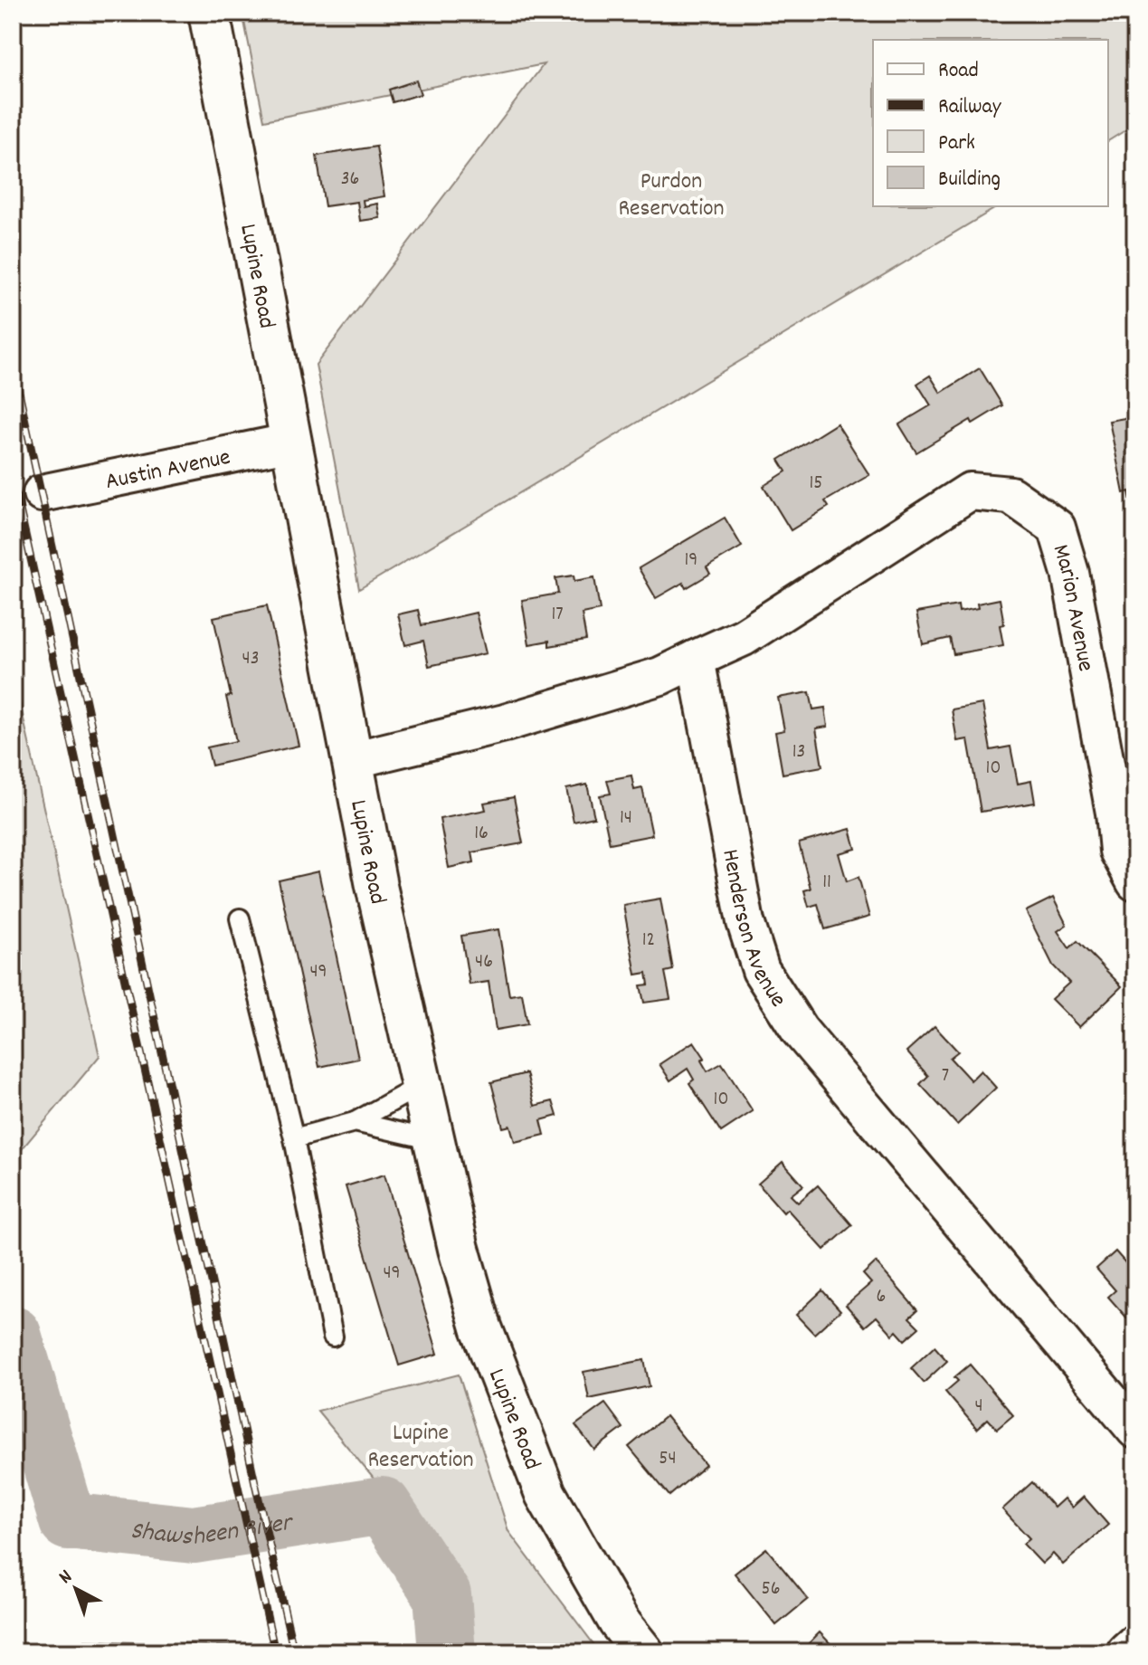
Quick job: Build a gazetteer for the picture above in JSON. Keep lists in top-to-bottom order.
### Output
{
  "streets": {
    "street": [
      "Lupine Road",
      "Austin Avenue",
      "Marion Avenue",
      "Henderson Avenue"
    ]
  },
  "crossings": [
    ["Lupine Road", "Austin Avenue"],
    ["Marion Avenue", "Henderson Avenue"]
  ],
  "water": ["Shawsheen River"],
  "parks": ["Purdon Reservation", "Lupine Reservation"],
  "house_numbers": [
    "36",
    "15",
    "19",
    "17",
    "43",
    "13",
    "10",
    "14",
    "16",
    "11",
    "12",
    "46",
    "49",
    "7",
    "10",
    "49",
    "6",
    "4",
    "54",
    "56"
  ],
  "legend": [
    "Road",
    "Railway",
    "Park",
    "Building"
  ],
  "north": "top left"
}
